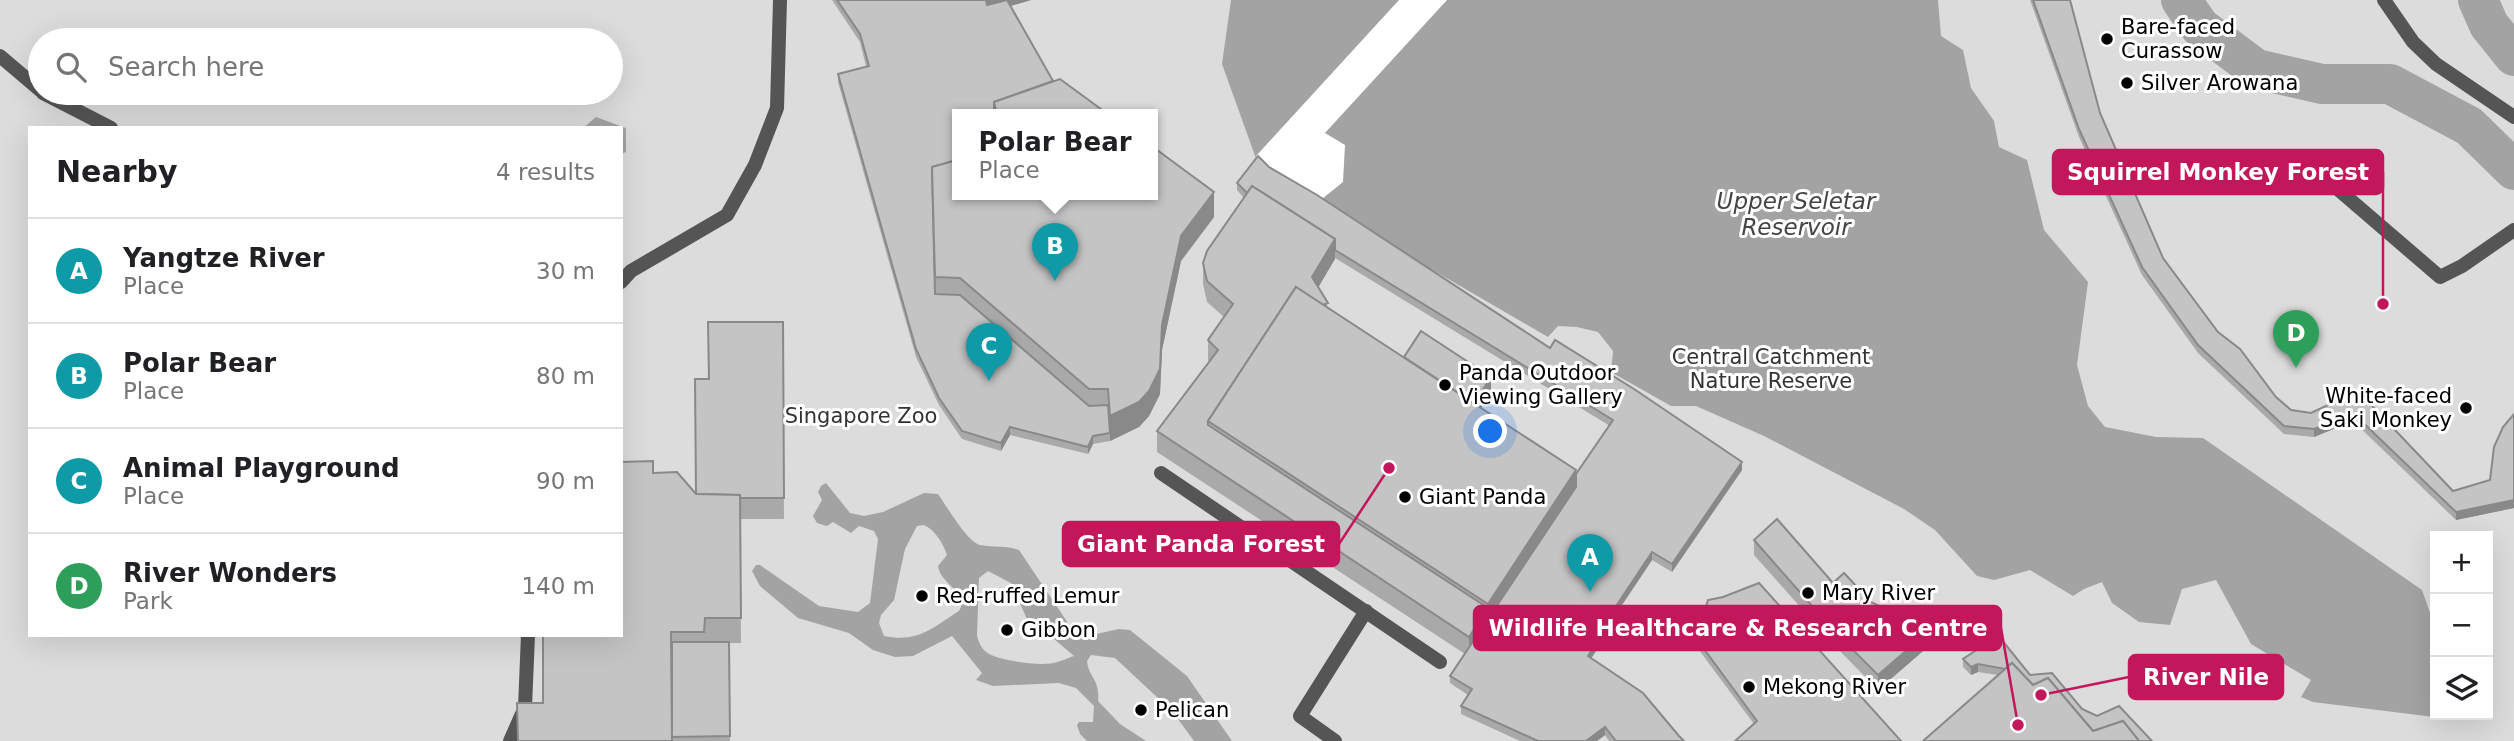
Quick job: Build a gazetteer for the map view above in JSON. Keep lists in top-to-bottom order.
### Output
{
  "water": ["Upper Seletar Reservoir"],
  "parks": ["Central Catchment Nature Reserve", "Singapore Zoo"],
  "places": [
    "Bare-faced Curassow",
    "Silver Arowana",
    "Squirrel Monkey Forest",
    "Panda Outdoor Viewing Gallery",
    "White-faced Saki Monkey",
    "Giant Panda Forest",
    "Giant Panda",
    "Mary River",
    "Red-ruffed Lemur",
    "Gibbon",
    "Mekong River",
    "River Nile",
    "Pelican",
    "Wildlife Healthcare & Research Centre"
  ],
  "page": {
    "search": "Search here",
    "popup": ["Polar Bear", "Place"],
    "heading": ["Nearby", "4 results"],
    "list": [
      {
        "mark": "A",
        "name": "Yangtze River",
        "note": "Place",
        "value": "30 m"
      },
      {
        "mark": "B",
        "name": "Polar Bear",
        "note": "Place",
        "value": "80 m"
      },
      {
        "mark": "C",
        "name": "Animal Playground",
        "note": "Place",
        "value": "90 m"
      },
      {
        "mark": "D",
        "name": "River Wonders",
        "note": "Park",
        "value": "140 m"
      }
    ],
    "pins": [
      "B",
      "D",
      "C",
      "A"
    ],
    "map_buttons": ["+", "−"]
  }
}
